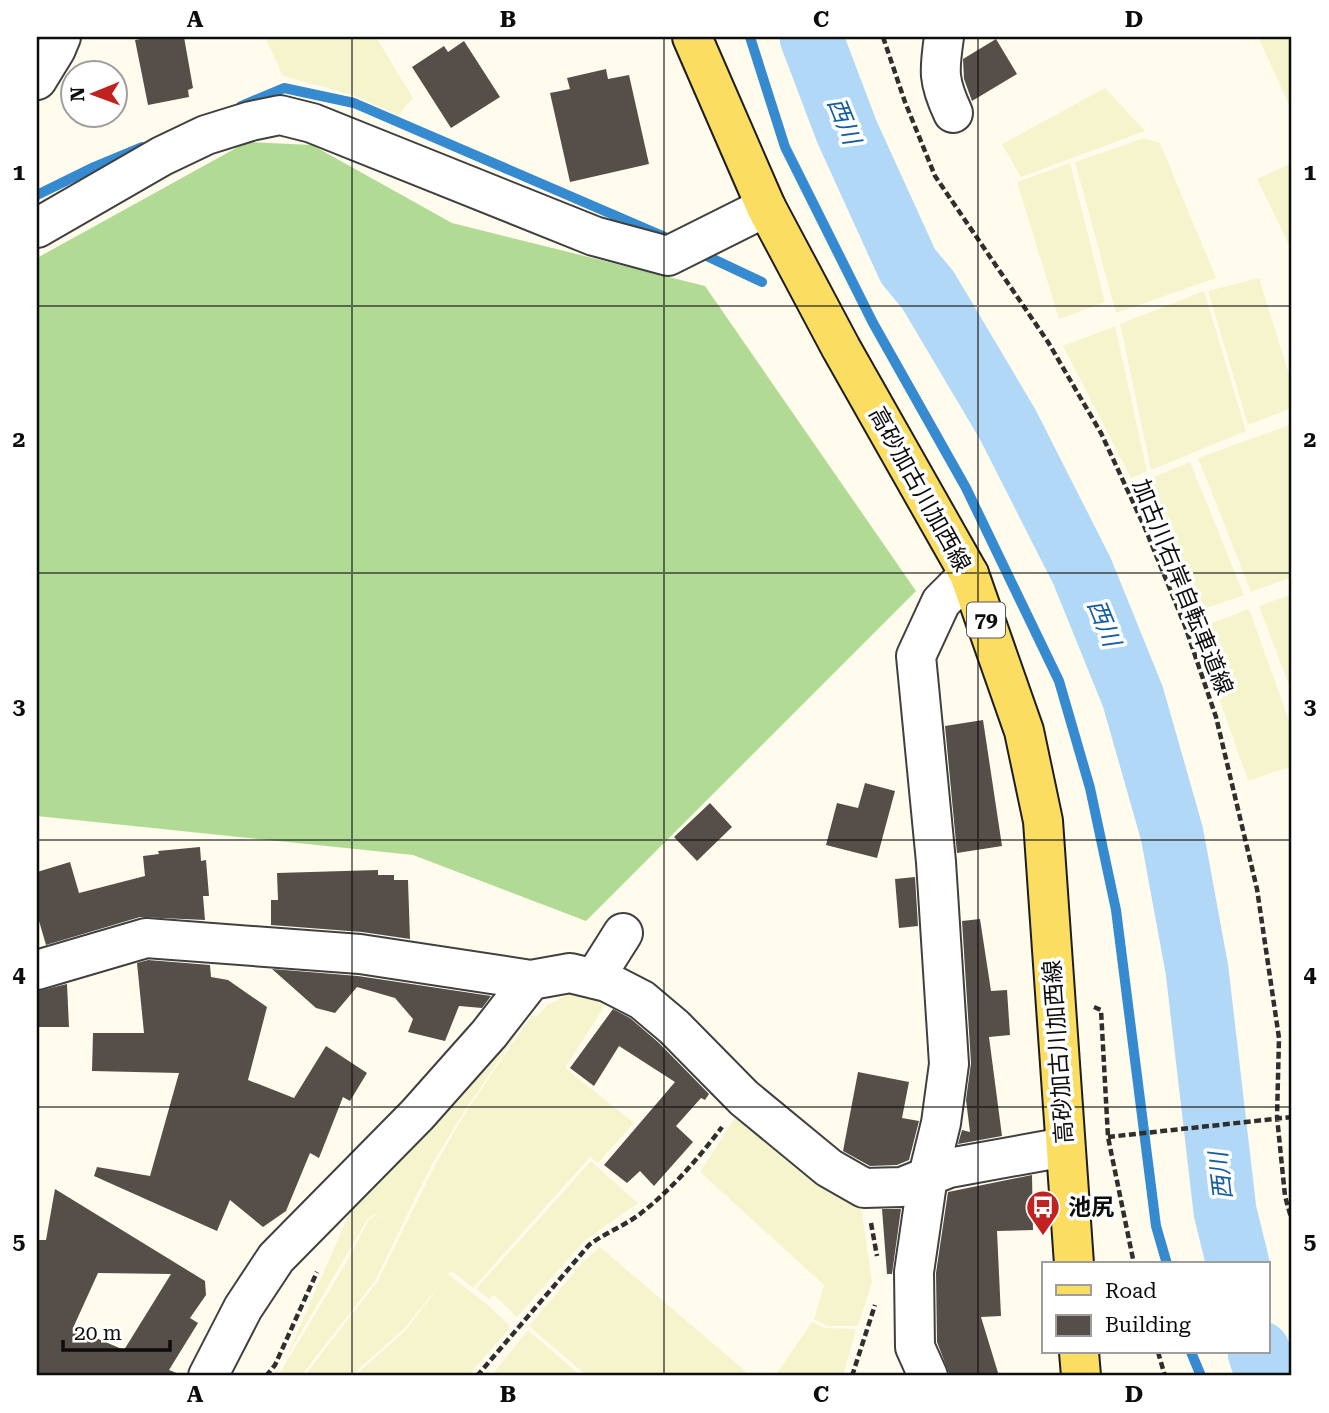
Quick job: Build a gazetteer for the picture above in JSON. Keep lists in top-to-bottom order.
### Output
{
  "streets": {
    "main road": ["高砂加古川加西線", "79"],
    "path": ["加古川右岸自転車道線"]
  },
  "water": ["西川"],
  "places": {
    "bus stop": ["池尻"]
  },
  "legend": ["Road", "Building"],
  "scale_bar": "20 m",
  "north": "left",
  "grid": {
    "columns": [
      "A",
      "B",
      "C",
      "D"
    ],
    "rows": [
      "1",
      "2",
      "3",
      "4",
      "5"
    ]
  }
}
